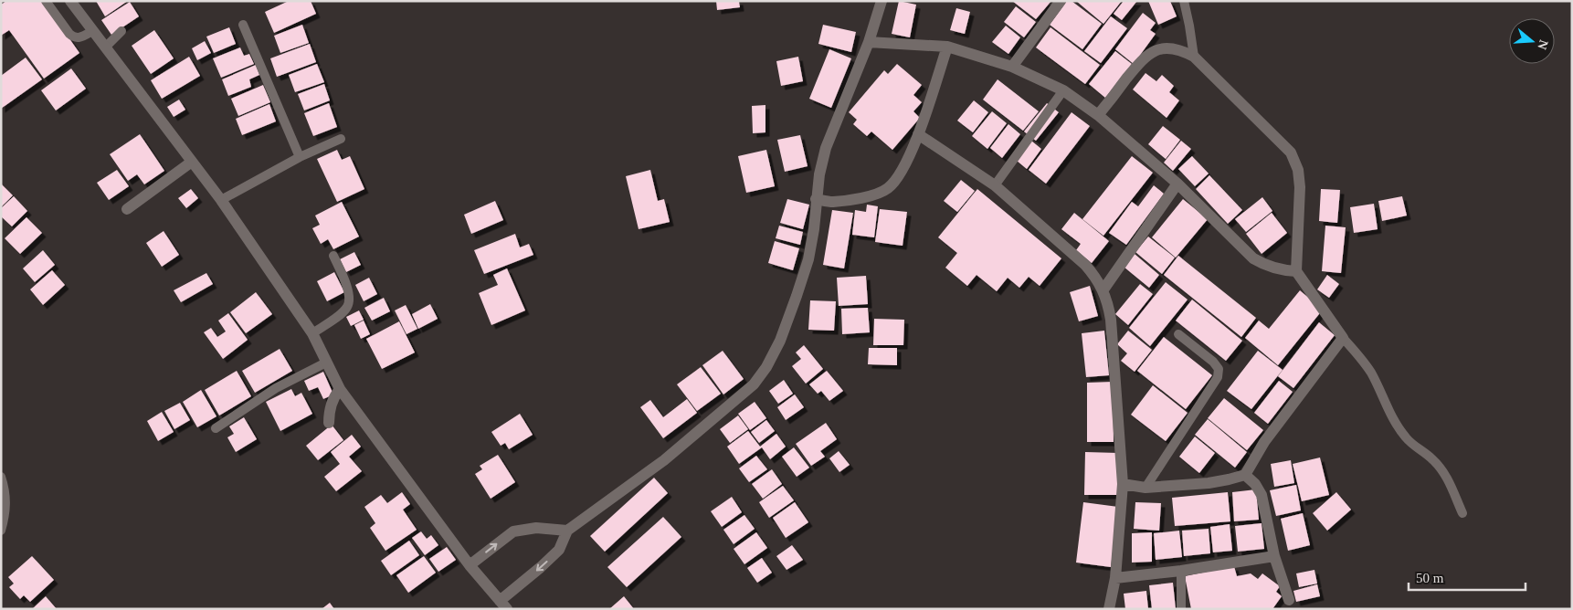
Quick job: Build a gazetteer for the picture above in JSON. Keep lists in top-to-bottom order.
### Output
{
  "scale_bar": "50 m",
  "north": "right"
}
